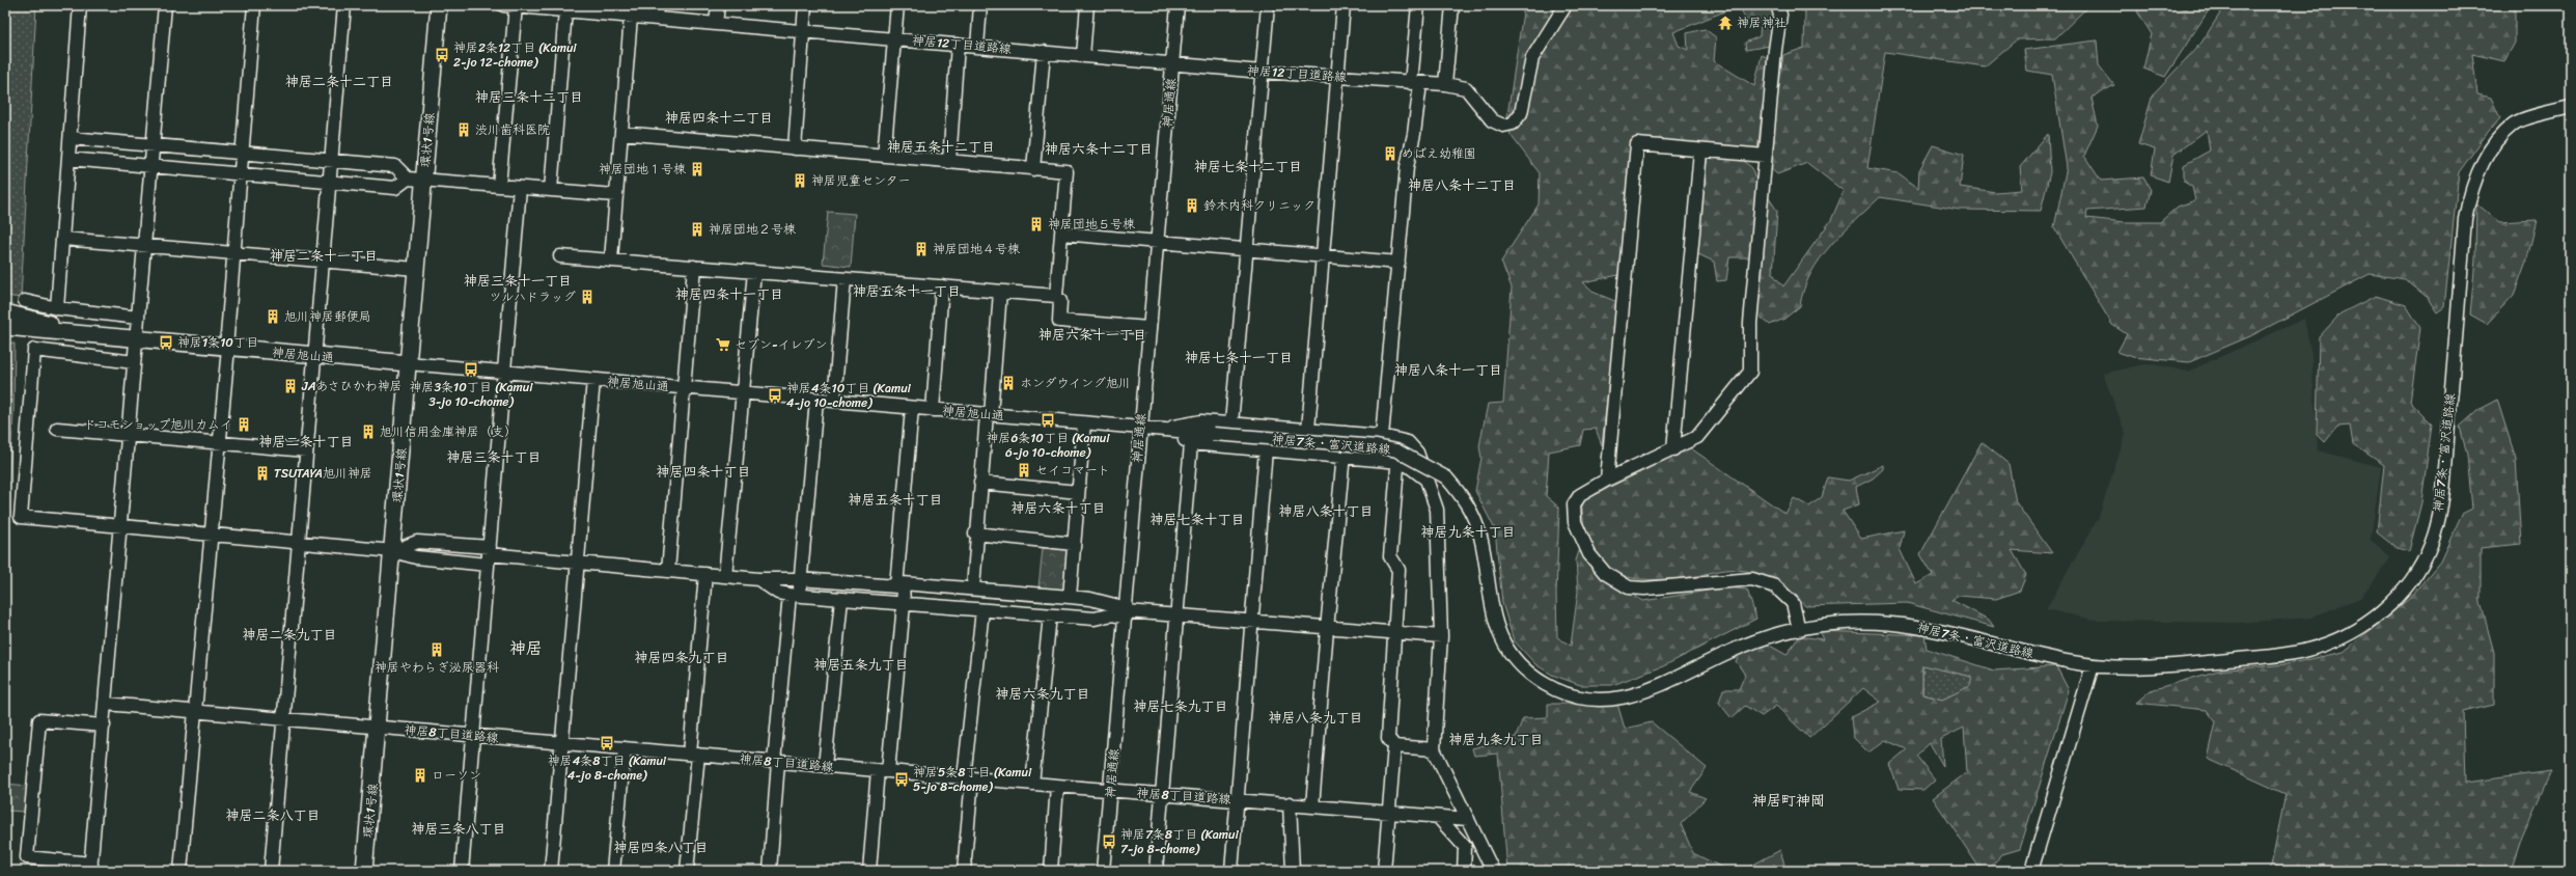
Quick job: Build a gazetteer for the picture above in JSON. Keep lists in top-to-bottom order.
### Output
{
  "streets": {
    "main road": ["環状1号線", "神居旭山通"],
    "street": [
      "神居12丁目道路線",
      "神居通線",
      "神居7条・富沢道路線",
      "神居8丁目道路線"
    ]
  },
  "crossings": [
    ["神居12丁目道路線", "神居通線"],
    ["神居通線", "神居旭山通"],
    ["神居通線", "神居7条・富沢道路線"],
    ["神居通線", "神居8丁目道路線"],
    ["環状1号線", "神居旭山通"],
    ["環状1号線", "神居8丁目道路線"],
    ["神居旭山通", "神居7条・富沢道路線"]
  ],
  "districts": [
    "神居二条十二丁目",
    "神居三条十二丁目",
    "神居四条十二丁目",
    "神居五条十二丁目",
    "神居六条十二丁目",
    "神居七条十二丁目",
    "神居八条十二丁目",
    "神居二条十一丁目",
    "神居三条十一丁目",
    "神居五条十一丁目",
    "神居四条十一丁目",
    "神居六条十一丁目",
    "神居七条十一丁目",
    "神居八条十一丁目",
    "神居二条十丁目",
    "神居三条十丁目",
    "神居四条十丁目",
    "神居五条十丁目",
    "神居六条十丁目",
    "神居八条十丁目",
    "神居七条十丁目",
    "神居九条十丁目",
    "神居二条九丁目",
    "神居",
    "神居四条九丁目",
    "神居五条九丁目",
    "神居六条九丁目",
    "神居七条九丁目",
    "神居八条九丁目",
    "神居九条九丁目",
    "神居町神岡",
    "神居二条八丁目",
    "神居三条八丁目",
    "神居四条八丁目"
  ],
  "places": {
    "temple": ["神居神社"],
    "bus stop": [
      "神居2条12丁目 (Kamui 2-jo 12-chome)",
      "神居1条10丁目",
      "神居3条10丁目 (Kamui 3-jo 10-chome)",
      "神居4条10丁目 (Kamui 4-jo 10-chome)",
      "神居6条10丁目 (Kamui 6-jo 10-chome)",
      "神居4条8丁目 (Kamui 4-jo 8-chome)",
      "神居5条8丁目 (Kamui 5-jo 8-chome)",
      "神居7条8丁目 (Kamui 7-jo 8-chome)"
    ],
    "building": [
      "渋川歯科医院",
      "めばえ幼稚園",
      "神居団地１号棟",
      "神居児童センター",
      "鈴木内科クリニック",
      "神居団地５号棟",
      "神居団地２号棟",
      "神居団地４号棟",
      "ツルハドラッグ",
      "旭川神居郵便局",
      "ホンダウイング旭川",
      "JAあさひかわ神居",
      "ドコモショップ旭川カムイ",
      "旭川信用金庫神居（支）",
      "セイコマート",
      "TSUTAYA旭川神居",
      "神居やわらぎ泌尿器科",
      "ローソン"
    ],
    "supermarket": ["セブン-イレブン"]
  }
}
